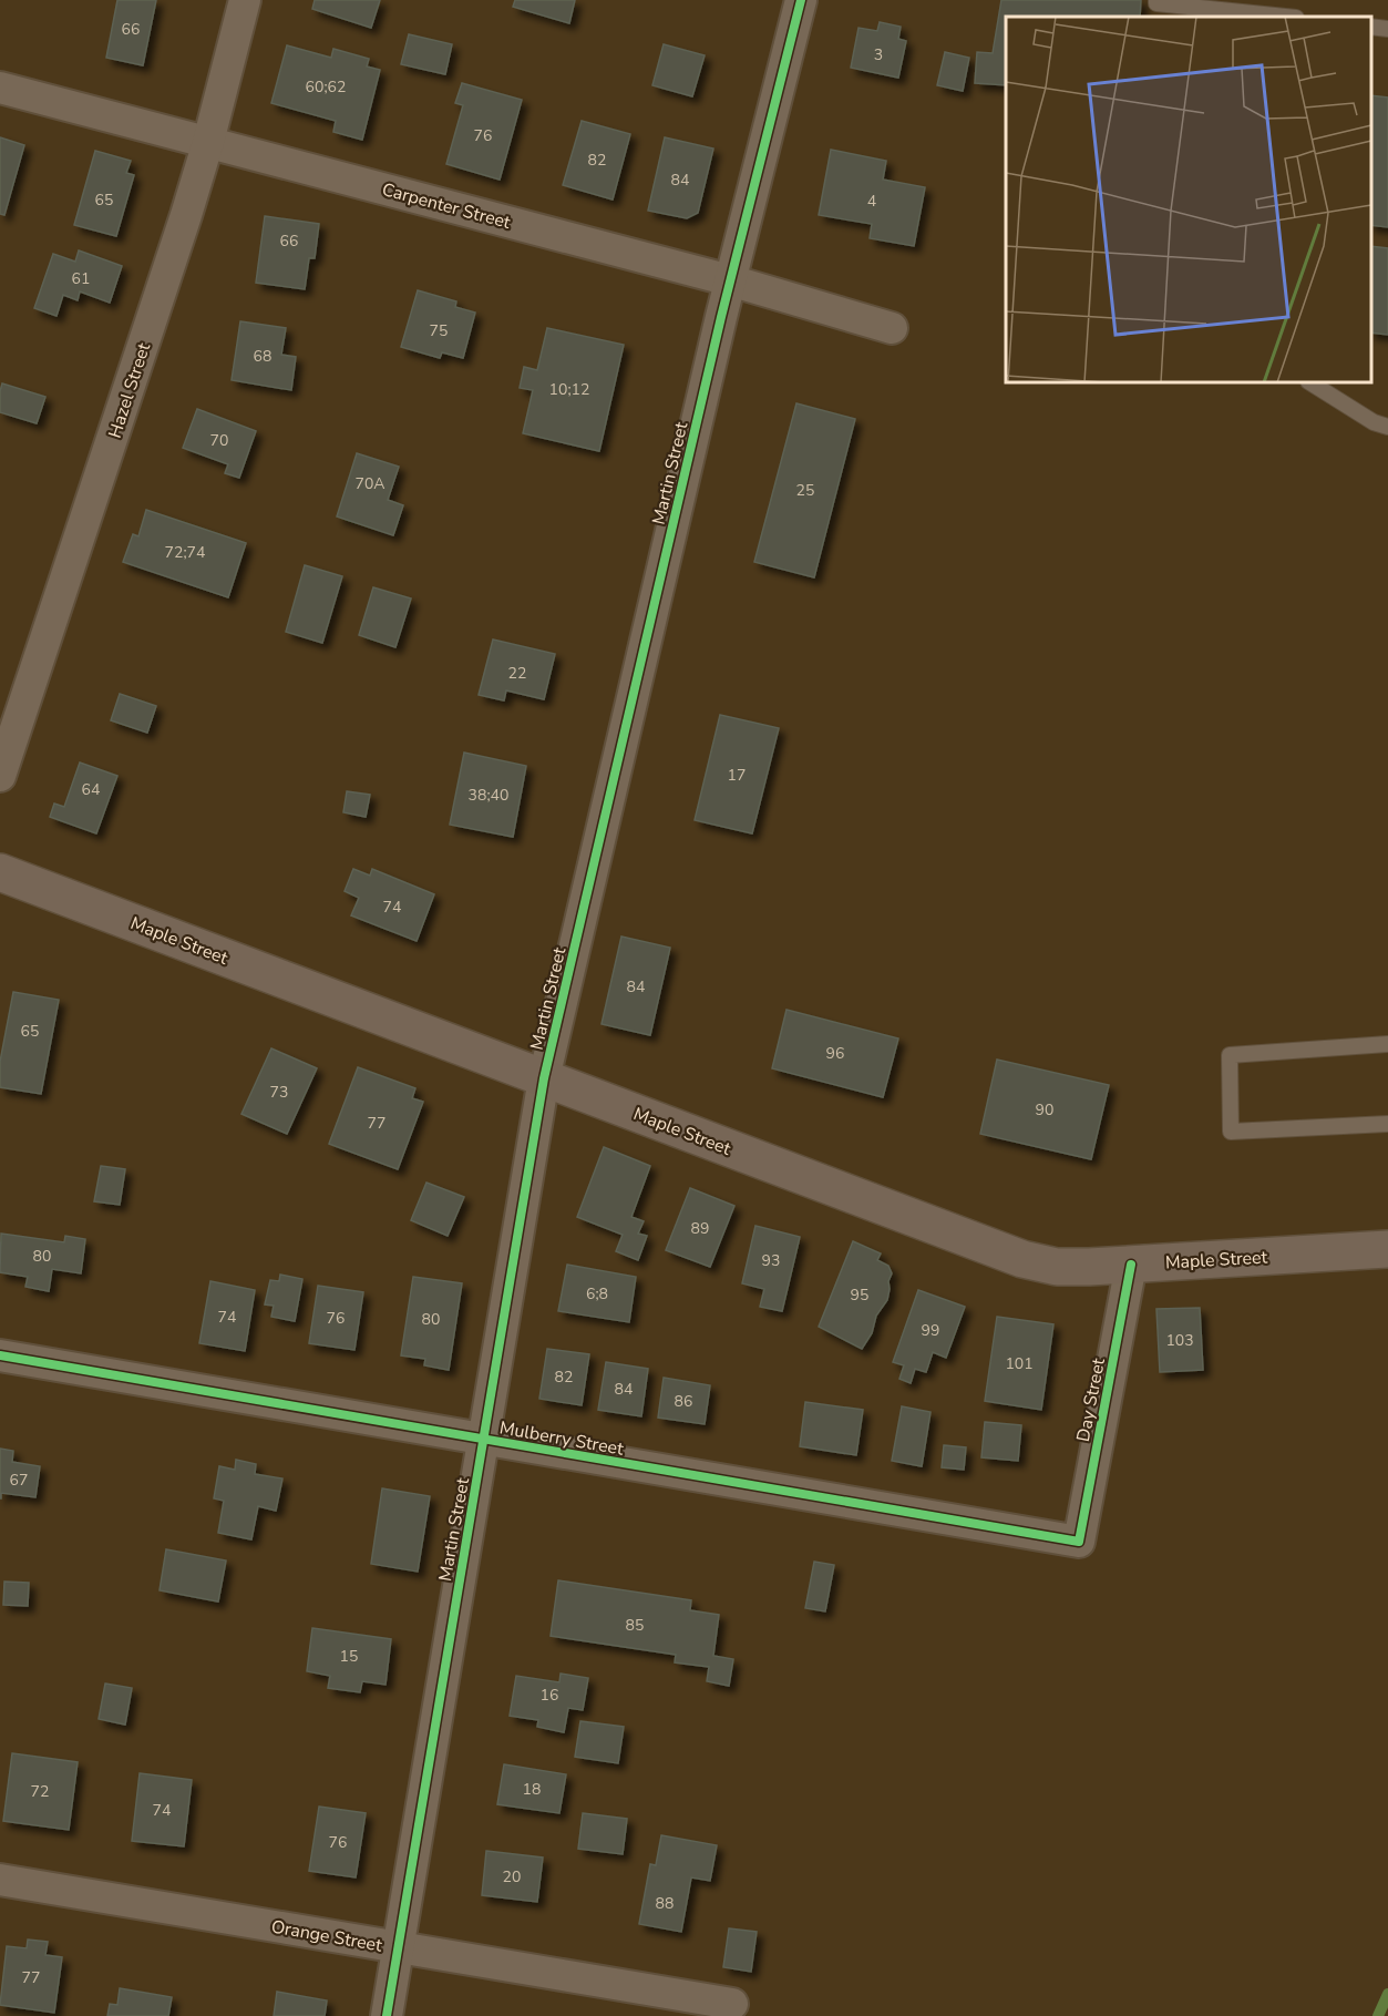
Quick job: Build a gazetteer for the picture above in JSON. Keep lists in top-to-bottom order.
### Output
{
  "streets": {
    "main road": ["Maple Street"],
    "street": [
      "Carpenter Street",
      "Hazel Street",
      "Martin Street",
      "Day Street",
      "Mulberry Street",
      "Orange Street"
    ]
  },
  "crossings": [
    ["Carpenter Street", "Hazel Street"],
    ["Carpenter Street", "Martin Street"],
    ["Martin Street", "Maple Street"],
    ["Martin Street", "Mulberry Street"],
    ["Martin Street", "Orange Street"],
    ["Maple Street", "Day Street"],
    ["Day Street", "Mulberry Street"]
  ],
  "house_numbers": [
    "66",
    "3",
    "60;62",
    "76",
    "82",
    "84",
    "65",
    "4",
    "66",
    "61",
    "75",
    "68",
    "10;12",
    "70",
    "70A",
    "25",
    "72;74",
    "22",
    "17",
    "64",
    "38;40",
    "74",
    "84",
    "65",
    "96",
    "73",
    "90",
    "77",
    "89",
    "80",
    "93",
    "6;8",
    "95",
    "74",
    "76",
    "80",
    "99",
    "103",
    "101",
    "82",
    "84",
    "86",
    "67",
    "85",
    "15",
    "16",
    "18",
    "72",
    "74",
    "76",
    "20",
    "88",
    "77"
  ]
}
